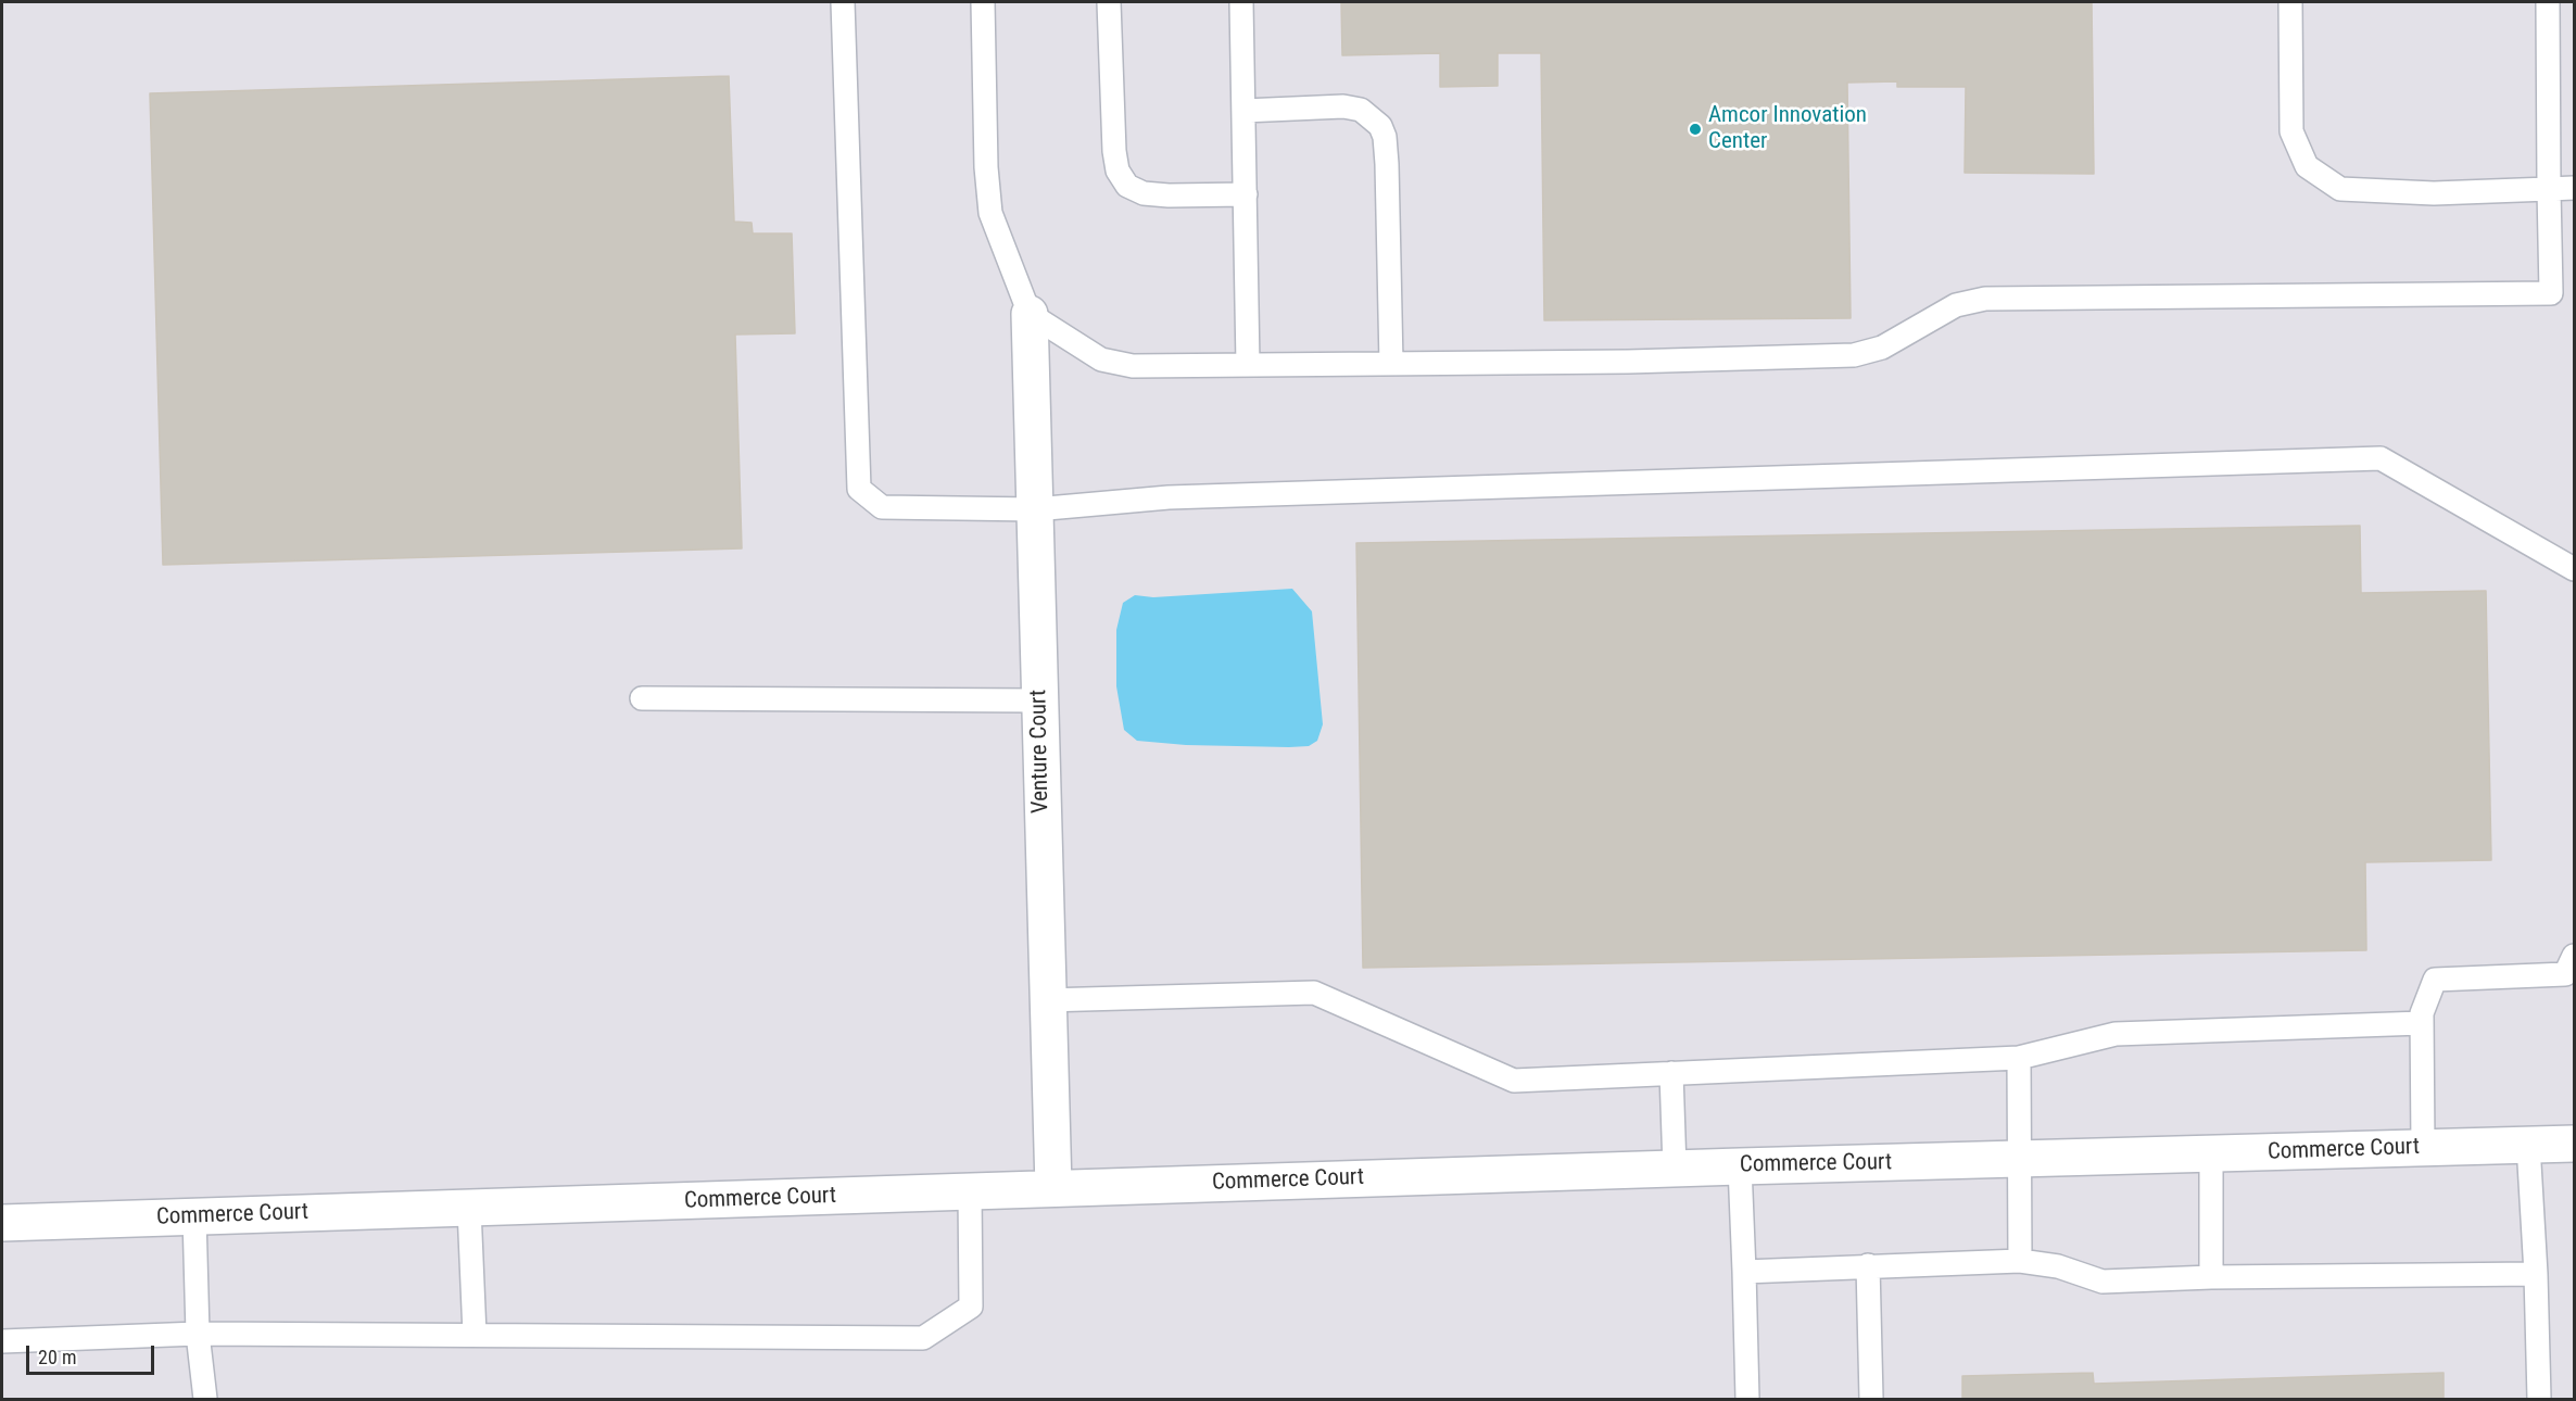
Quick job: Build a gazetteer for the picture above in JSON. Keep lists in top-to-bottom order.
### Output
{
  "streets": {
    "street": ["Venture Court", "Commerce Court"]
  },
  "crossings": [
    ["Venture Court", "Commerce Court"]
  ],
  "places": ["Amcor Innovation Center"],
  "scale_bar": "20 m"
}
